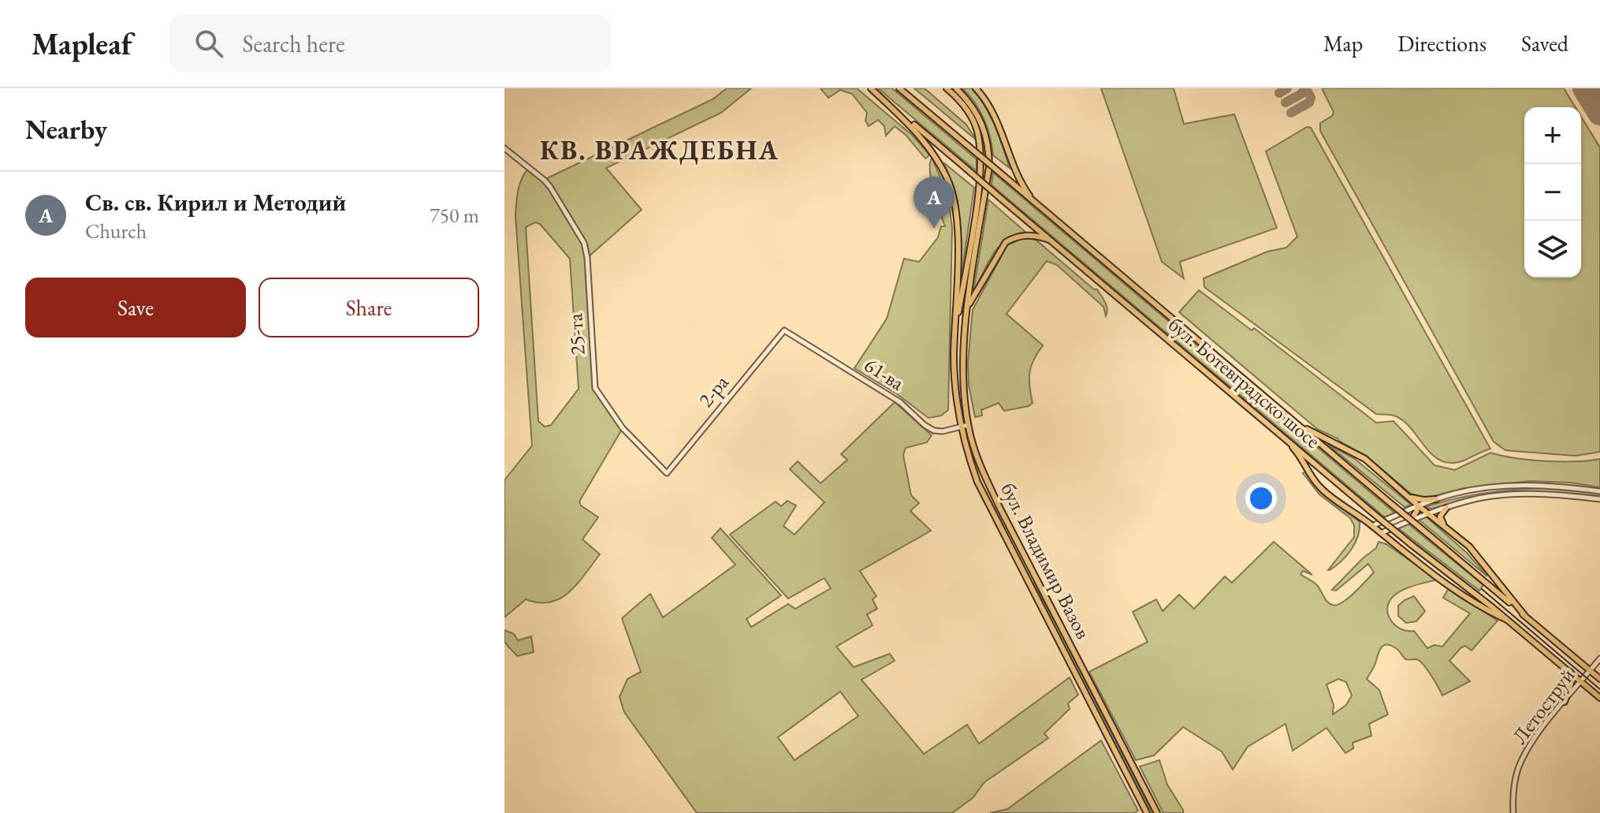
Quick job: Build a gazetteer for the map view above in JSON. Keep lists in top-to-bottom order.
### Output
{
  "streets": {
    "main road": ["бул. Ботевградско шосе", "бул. Владимир Вазов"],
    "street": [
      "25-та",
      "61-ва",
      "2-ра",
      "Летоструй"
    ]
  },
  "crossings": [
    ["25-та", "2-ра"],
    ["61-ва", "2-ра"],
    ["61-ва", "бул. Владимир Вазов"],
    ["бул. Ботевградско шосе", "Летоструй"]
  ],
  "districts": ["КВ. ВРАЖДЕБНА"],
  "page": {
    "header": "Mapleaf",
    "search": "Search here",
    "nav": ["Map", "Directions", "Saved"],
    "heading": "Nearby",
    "map_buttons": ["+", "−"],
    "list": [
      {
        "mark": "A",
        "name": "Св. св. Кирил и Методий",
        "note": "Church",
        "value": "750 m"
      }
    ],
    "pins": "A",
    "buttons": ["Save", "Share"]
  }
}
